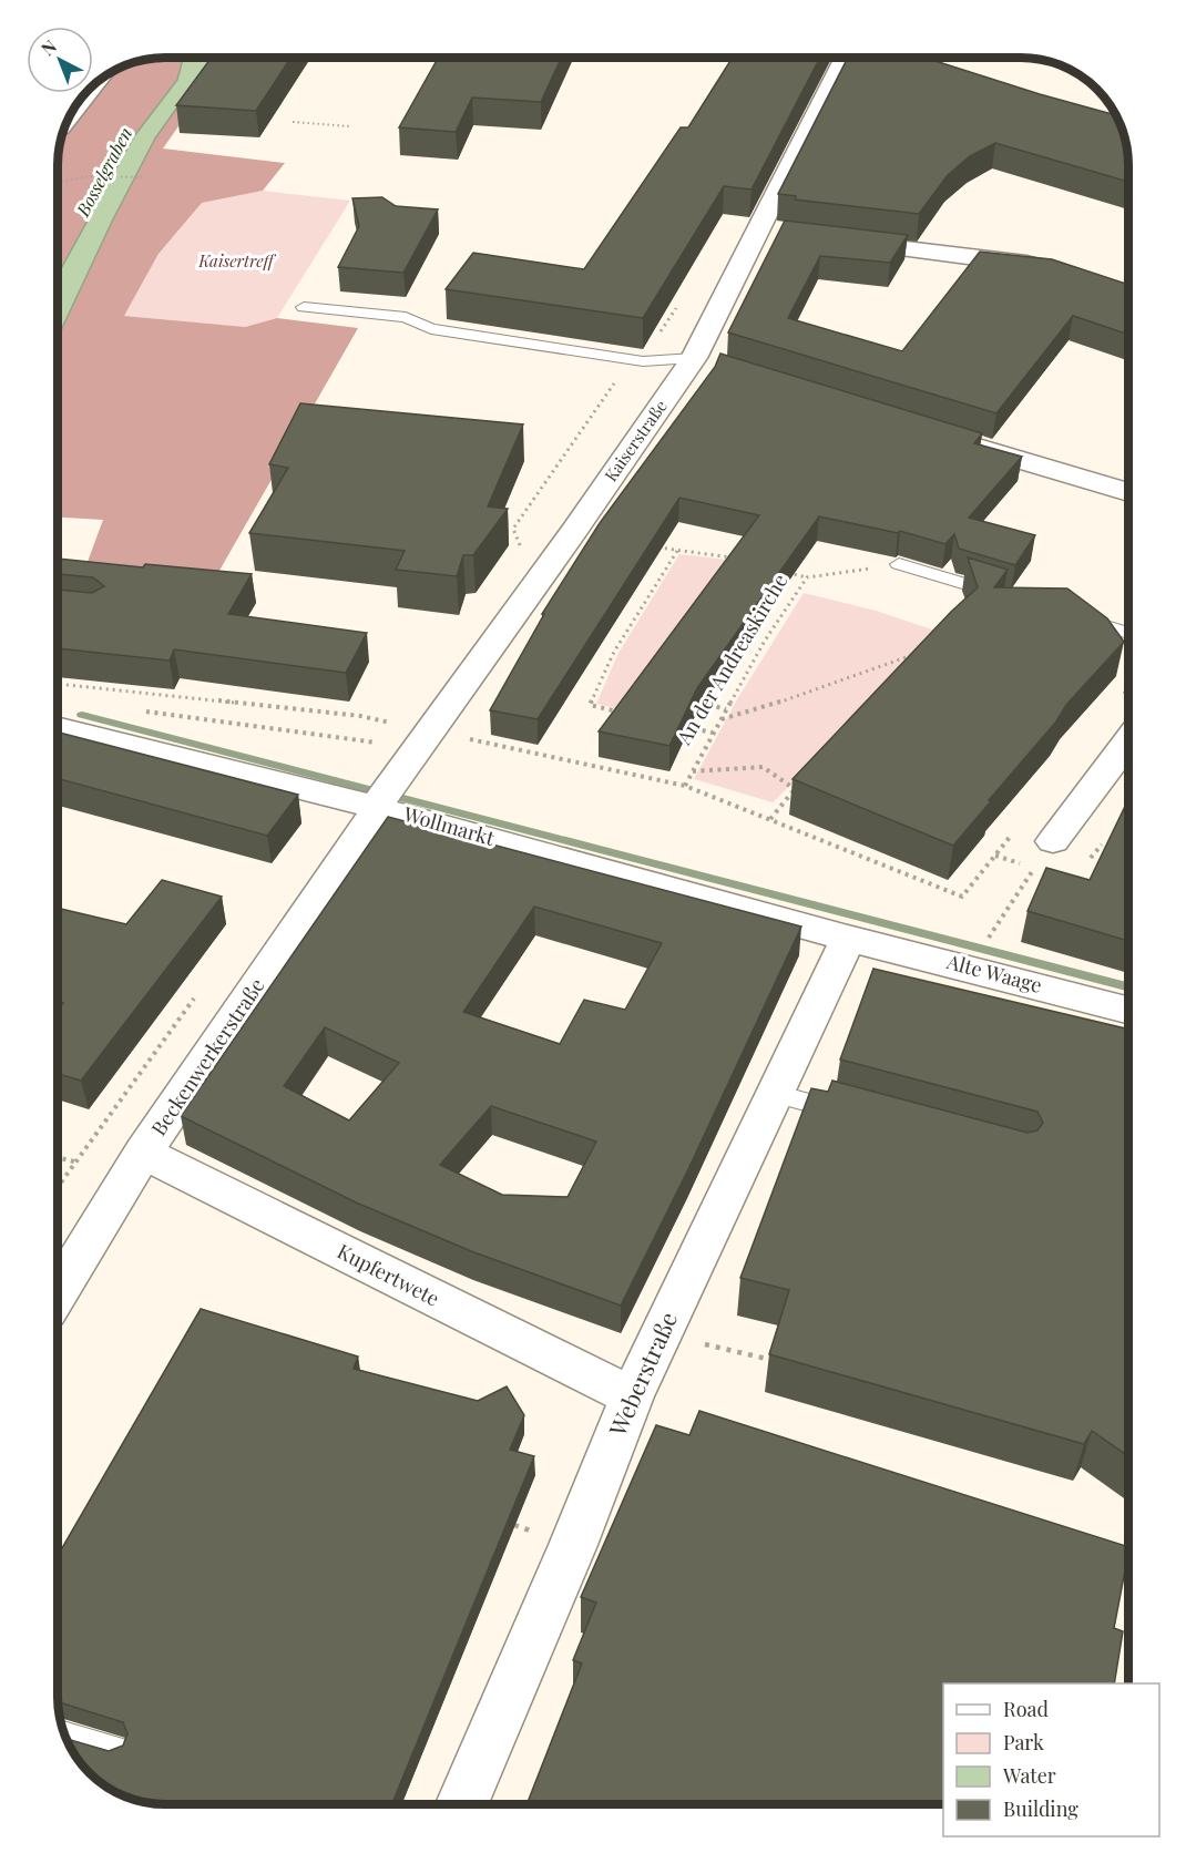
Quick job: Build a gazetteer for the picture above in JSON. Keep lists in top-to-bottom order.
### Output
{
  "streets": {
    "street": [
      "Kaiserstraße",
      "Wollmarkt",
      "Alte Waage",
      "Beckenwerkerstraße",
      "Kupfertwete",
      "Weberstraße"
    ],
    "path": ["An der Andreaskirche"]
  },
  "crossings": [
    ["Kaiserstraße", "Wollmarkt"],
    ["Kaiserstraße", "Beckenwerkerstraße"],
    ["Wollmarkt", "Alte Waage"],
    ["Wollmarkt", "Beckenwerkerstraße"],
    ["Wollmarkt", "Weberstraße"],
    ["Alte Waage", "Weberstraße"],
    ["Beckenwerkerstraße", "Kupfertwete"],
    ["Kupfertwete", "Weberstraße"]
  ],
  "water": ["Bosselgraben"],
  "parks": ["Kaisertreff"],
  "legend": [
    "Road",
    "Park",
    "Water",
    "Building"
  ],
  "north": "top left"
}
